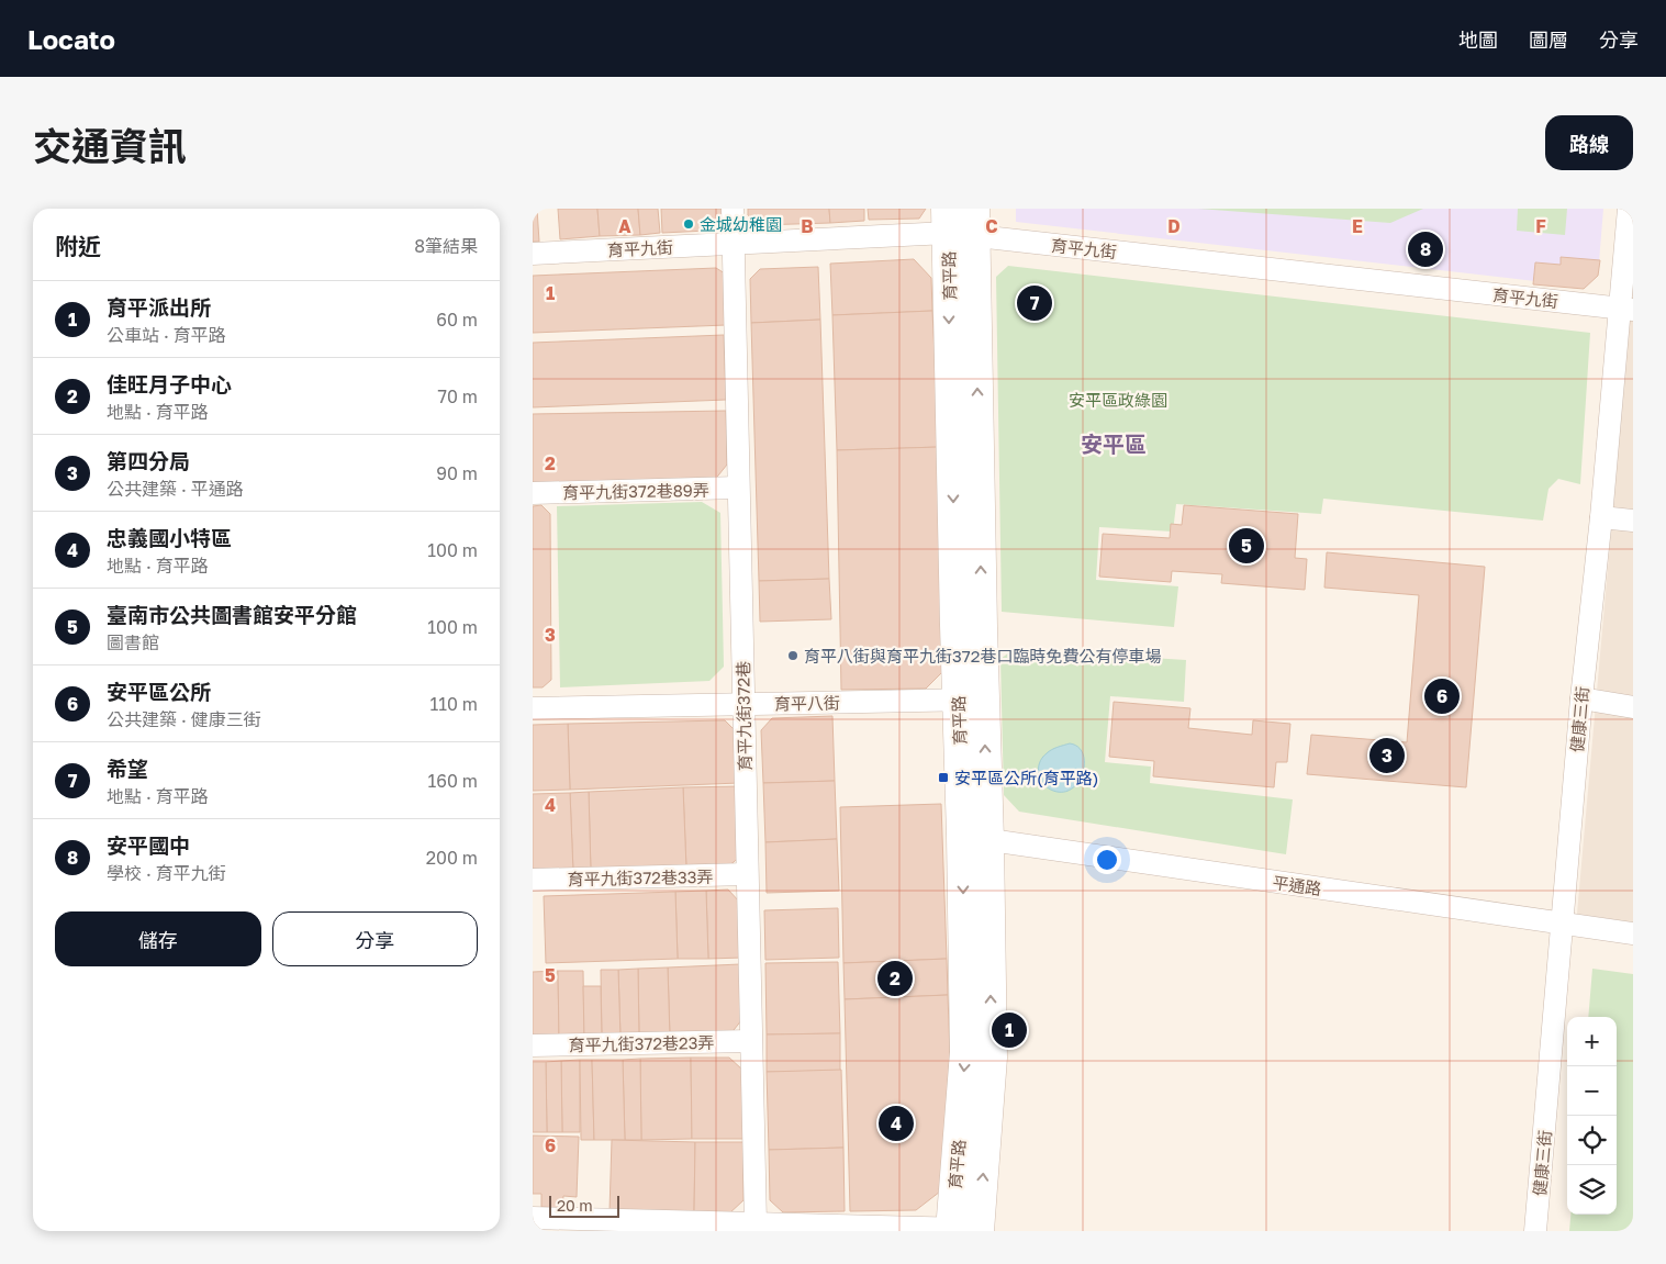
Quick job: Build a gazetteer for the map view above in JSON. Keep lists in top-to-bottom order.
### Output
{
  "streets": {
    "street": [
      "育平九街",
      "育平路",
      "育平九街372巷89弄",
      "育平八街",
      "育平九街372巷",
      "健康三街",
      "育平九街372巷33弄",
      "平通路",
      "育平九街372巷23弄"
    ]
  },
  "crossings": [
    ["育平九街", "育平路"],
    ["育平九街", "育平九街372巷"],
    ["育平九街", "健康三街"],
    ["育平路", "育平八街"],
    ["育平路", "平通路"],
    ["育平九街372巷89弄", "育平九街372巷"],
    ["育平八街", "育平九街372巷"],
    ["育平九街372巷", "育平九街372巷33弄"],
    ["育平九街372巷", "育平九街372巷23弄"],
    ["健康三街", "平通路"]
  ],
  "districts": ["安平區"],
  "parks": ["安平區政綠園"],
  "places": {
    "other": ["金城幼稚園", "育平八街與育平九街372巷口臨時免費公有停車場"],
    "transit": ["安平區公所(育平路)"]
  },
  "scale_bar": "20 m",
  "page": {
    "header": "Locato",
    "nav": ["地圖", "圖層", "分享"],
    "title": "交通資訊",
    "buttons": [
      "路線",
      ["儲存", "分享"]
    ],
    "heading": ["附近", "8筆結果"],
    "pins": [
      "8",
      "7",
      "5",
      "6",
      "3",
      "2",
      "1",
      "4"
    ],
    "list": [
      {
        "mark": "1",
        "name": "育平派出所",
        "note": "公車站 · 育平路",
        "value": "60 m"
      },
      {
        "mark": "2",
        "name": "佳旺月子中心",
        "note": "地點 · 育平路",
        "value": "70 m"
      },
      {
        "mark": "3",
        "name": "第四分局",
        "note": "公共建築 · 平通路",
        "value": "90 m"
      },
      {
        "mark": "4",
        "name": "忠義國小特區",
        "note": "地點 · 育平路",
        "value": "100 m"
      },
      {
        "mark": "5",
        "name": "臺南市公共圖書館安平分館",
        "note": "圖書館",
        "value": "100 m"
      },
      {
        "mark": "6",
        "name": "安平區公所",
        "note": "公共建築 · 健康三街",
        "value": "110 m"
      },
      {
        "mark": "7",
        "name": "希望",
        "note": "地點 · 育平路",
        "value": "160 m"
      },
      {
        "mark": "8",
        "name": "安平國中",
        "note": "學校 · 育平九街",
        "value": "200 m"
      }
    ],
    "map_buttons": ["+", "−"],
    "scale": "20 m"
  },
  "grid": {
    "columns": [
      "A",
      "B",
      "C",
      "D",
      "E",
      "F"
    ],
    "rows": [
      "1",
      "2",
      "3",
      "4",
      "5",
      "6"
    ]
  }
}
